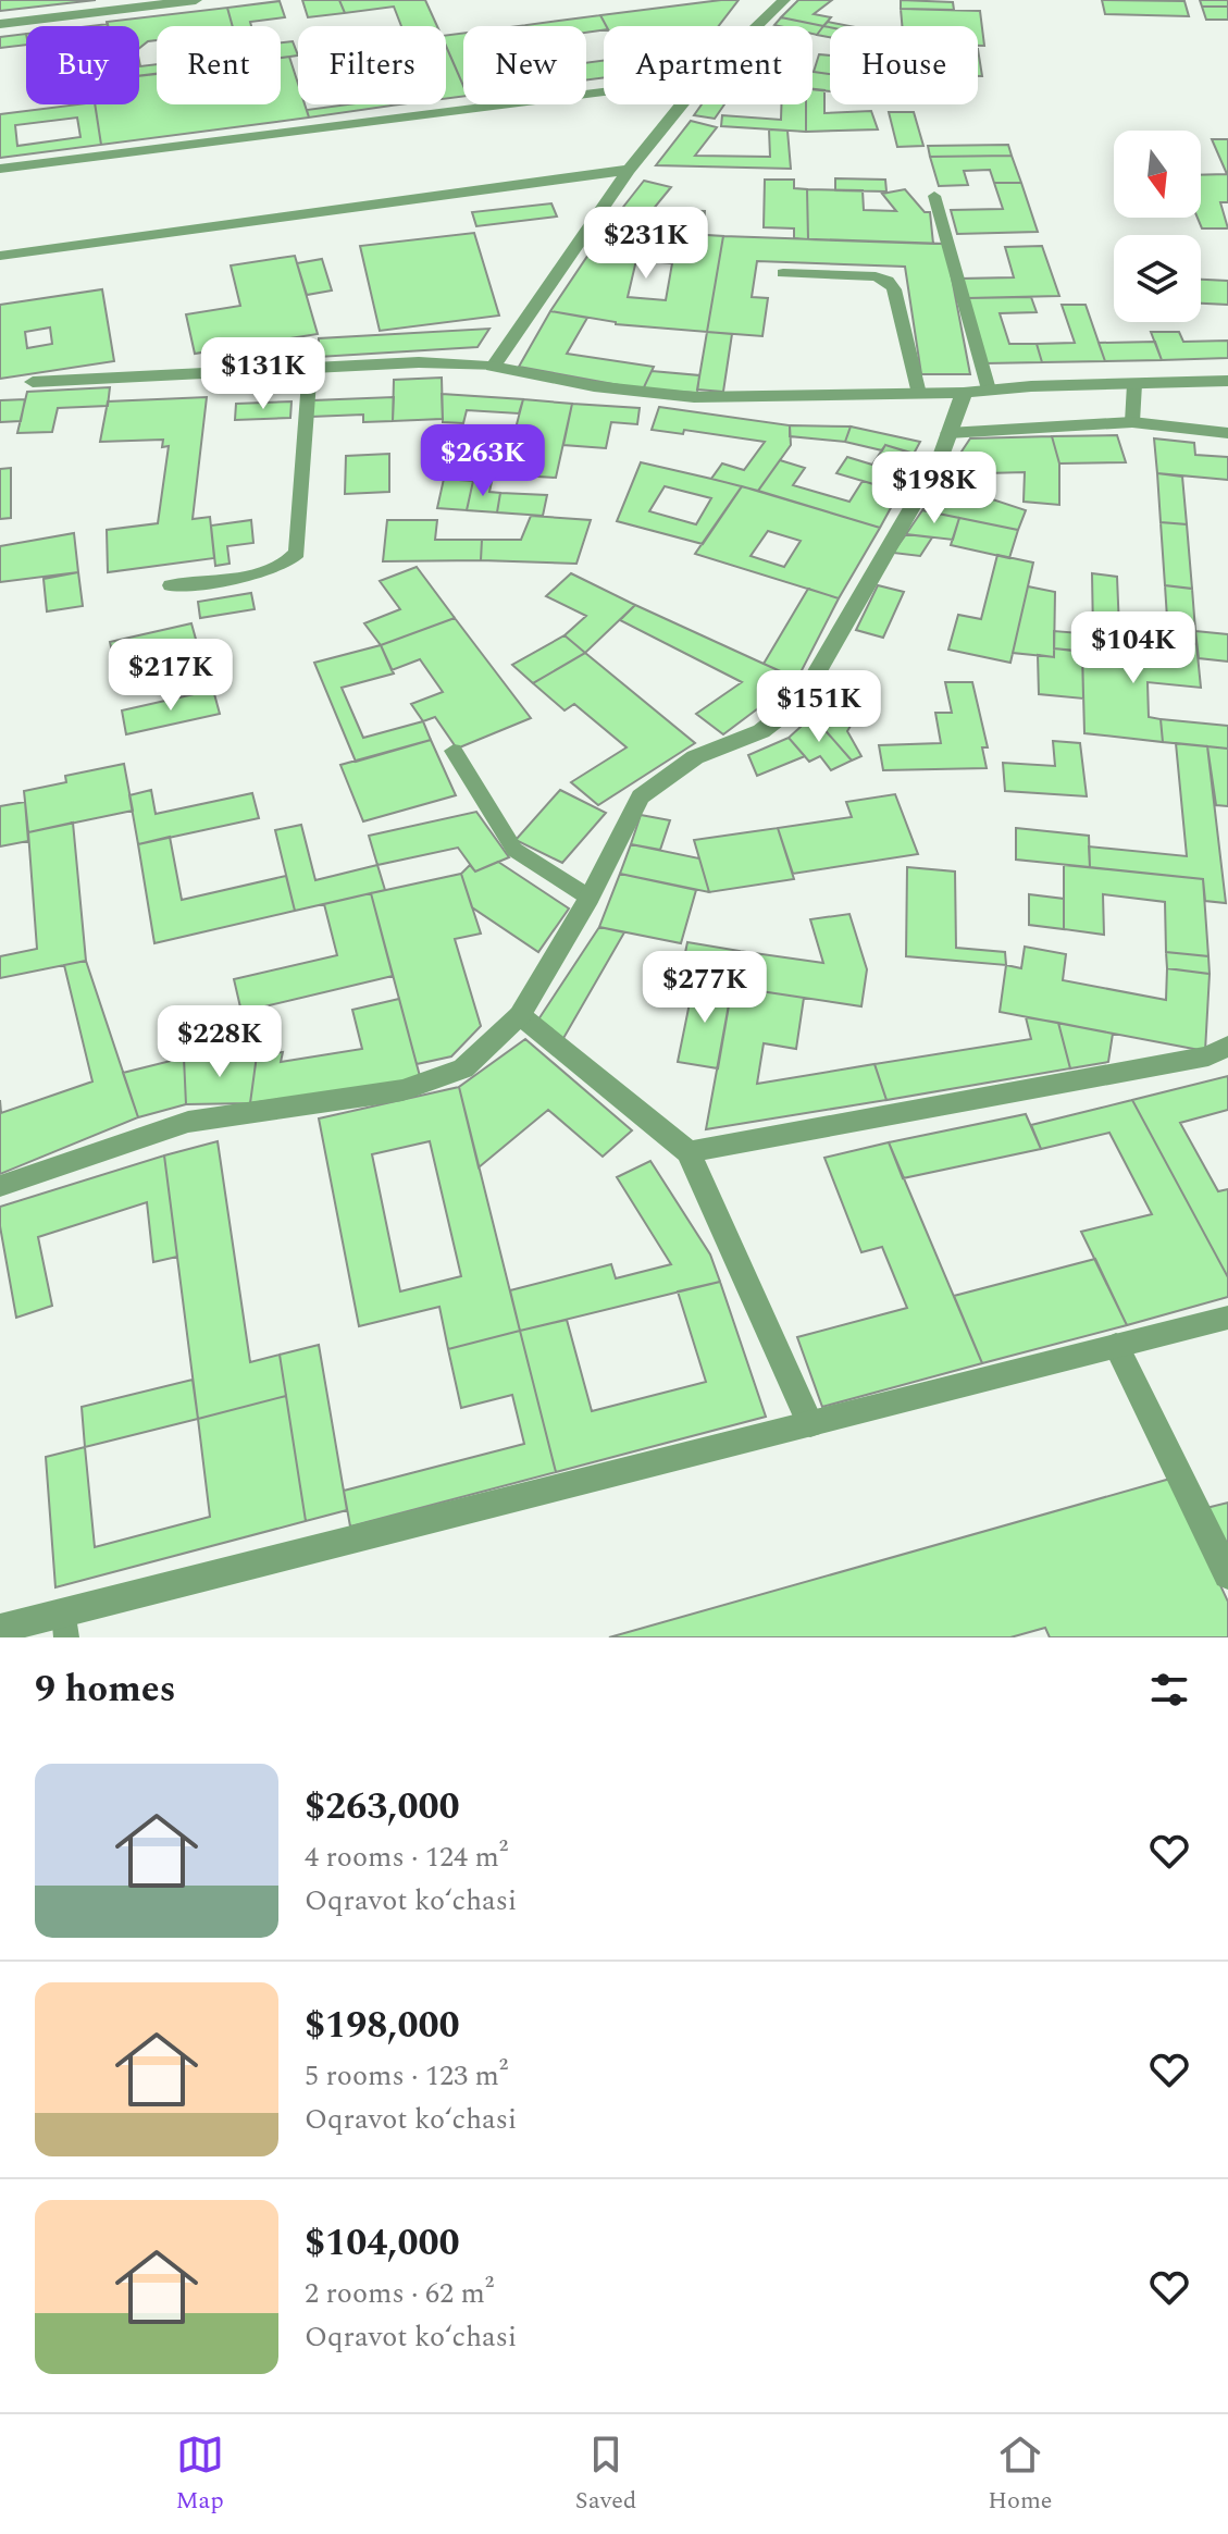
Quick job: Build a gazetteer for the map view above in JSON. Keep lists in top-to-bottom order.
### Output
{
  "north": "bottom",
  "page": {
    "chip": [
      "Buy",
      "Rent",
      "Filters",
      "New",
      "Apartment",
      "House"
    ],
    "price": [
      "$231K",
      "$131K",
      "$263K",
      "$198K",
      "$104K",
      "$217K",
      "$151K",
      "$277K",
      "$228K"
    ],
    "heading": "9 homes",
    "list": [
      {
        "name": "$263,000",
        "note": "4 rooms · 124 m² · Oqravot koʻchasi"
      },
      {
        "name": "$198,000",
        "note": "5 rooms · 123 m² · Oqravot koʻchasi"
      },
      {
        "name": "$104,000",
        "note": "2 rooms · 62 m² · Oqravot koʻchasi"
      }
    ],
    "tabs": ["Map", "Saved", "Home"]
  }
}
